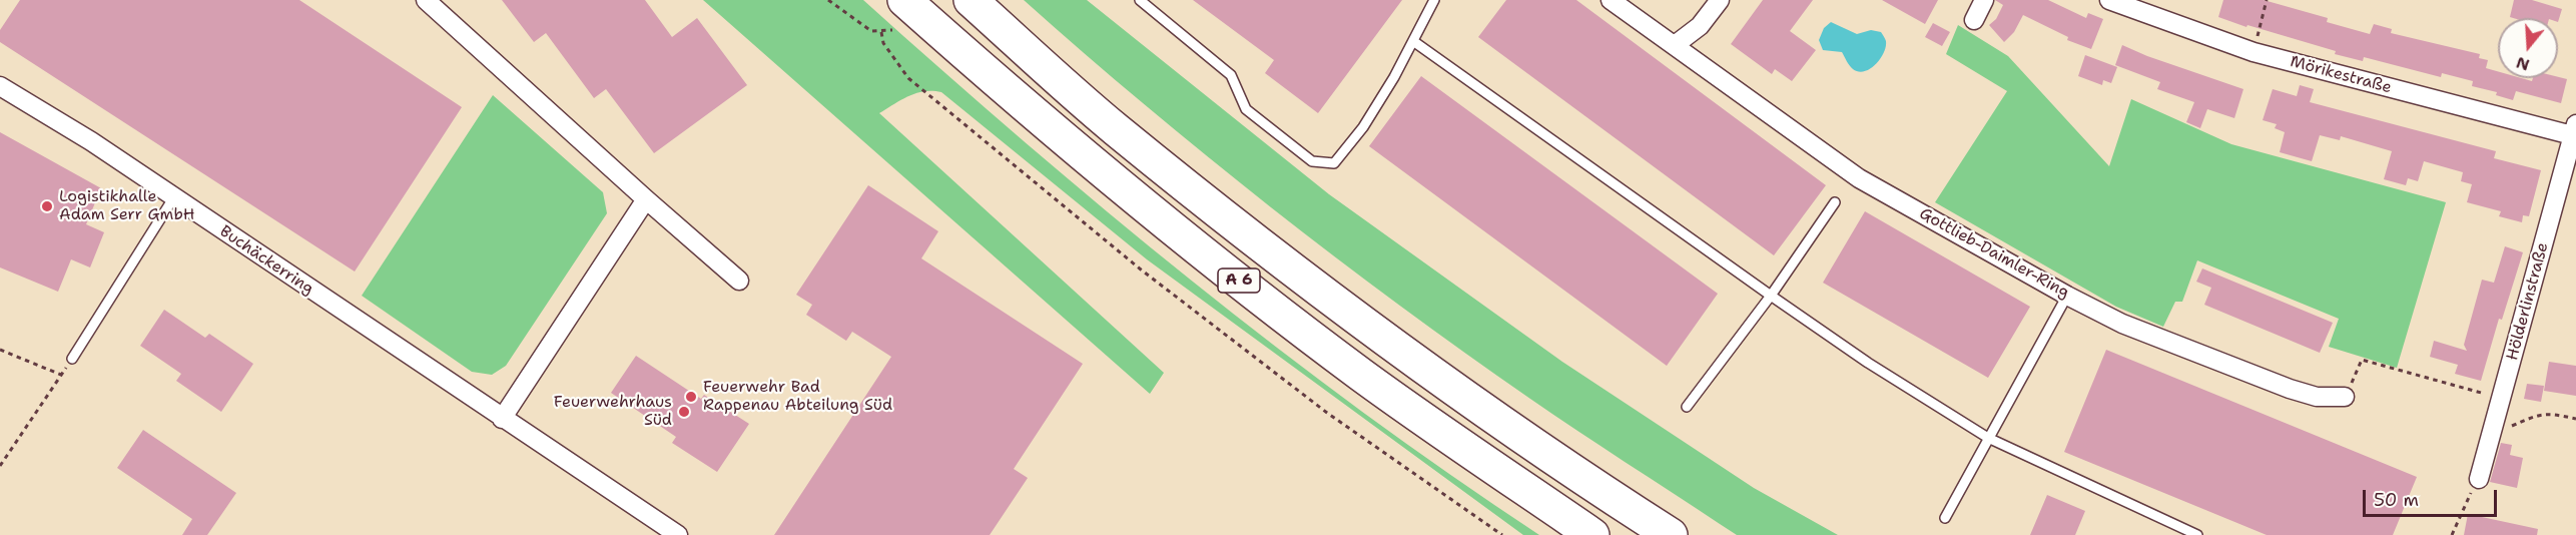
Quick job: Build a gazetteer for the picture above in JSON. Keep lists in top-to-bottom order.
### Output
{
  "streets": {
    "highway": ["A 6"],
    "street": [
      "Mörikestraße",
      "Gottlieb-Daimler-Ring",
      "Buchäckerring",
      "Hölderlinstraße"
    ]
  },
  "crossings": [
    ["Mörikestraße", "Hölderlinstraße"]
  ],
  "places": ["Logistikhalle Adam Serr GmbH", "Feuerwehr Bad Rappenau Abteilung Süd", "Feuerwehrhaus Süd"],
  "scale_bar": "50 m",
  "north": "bottom"
}
